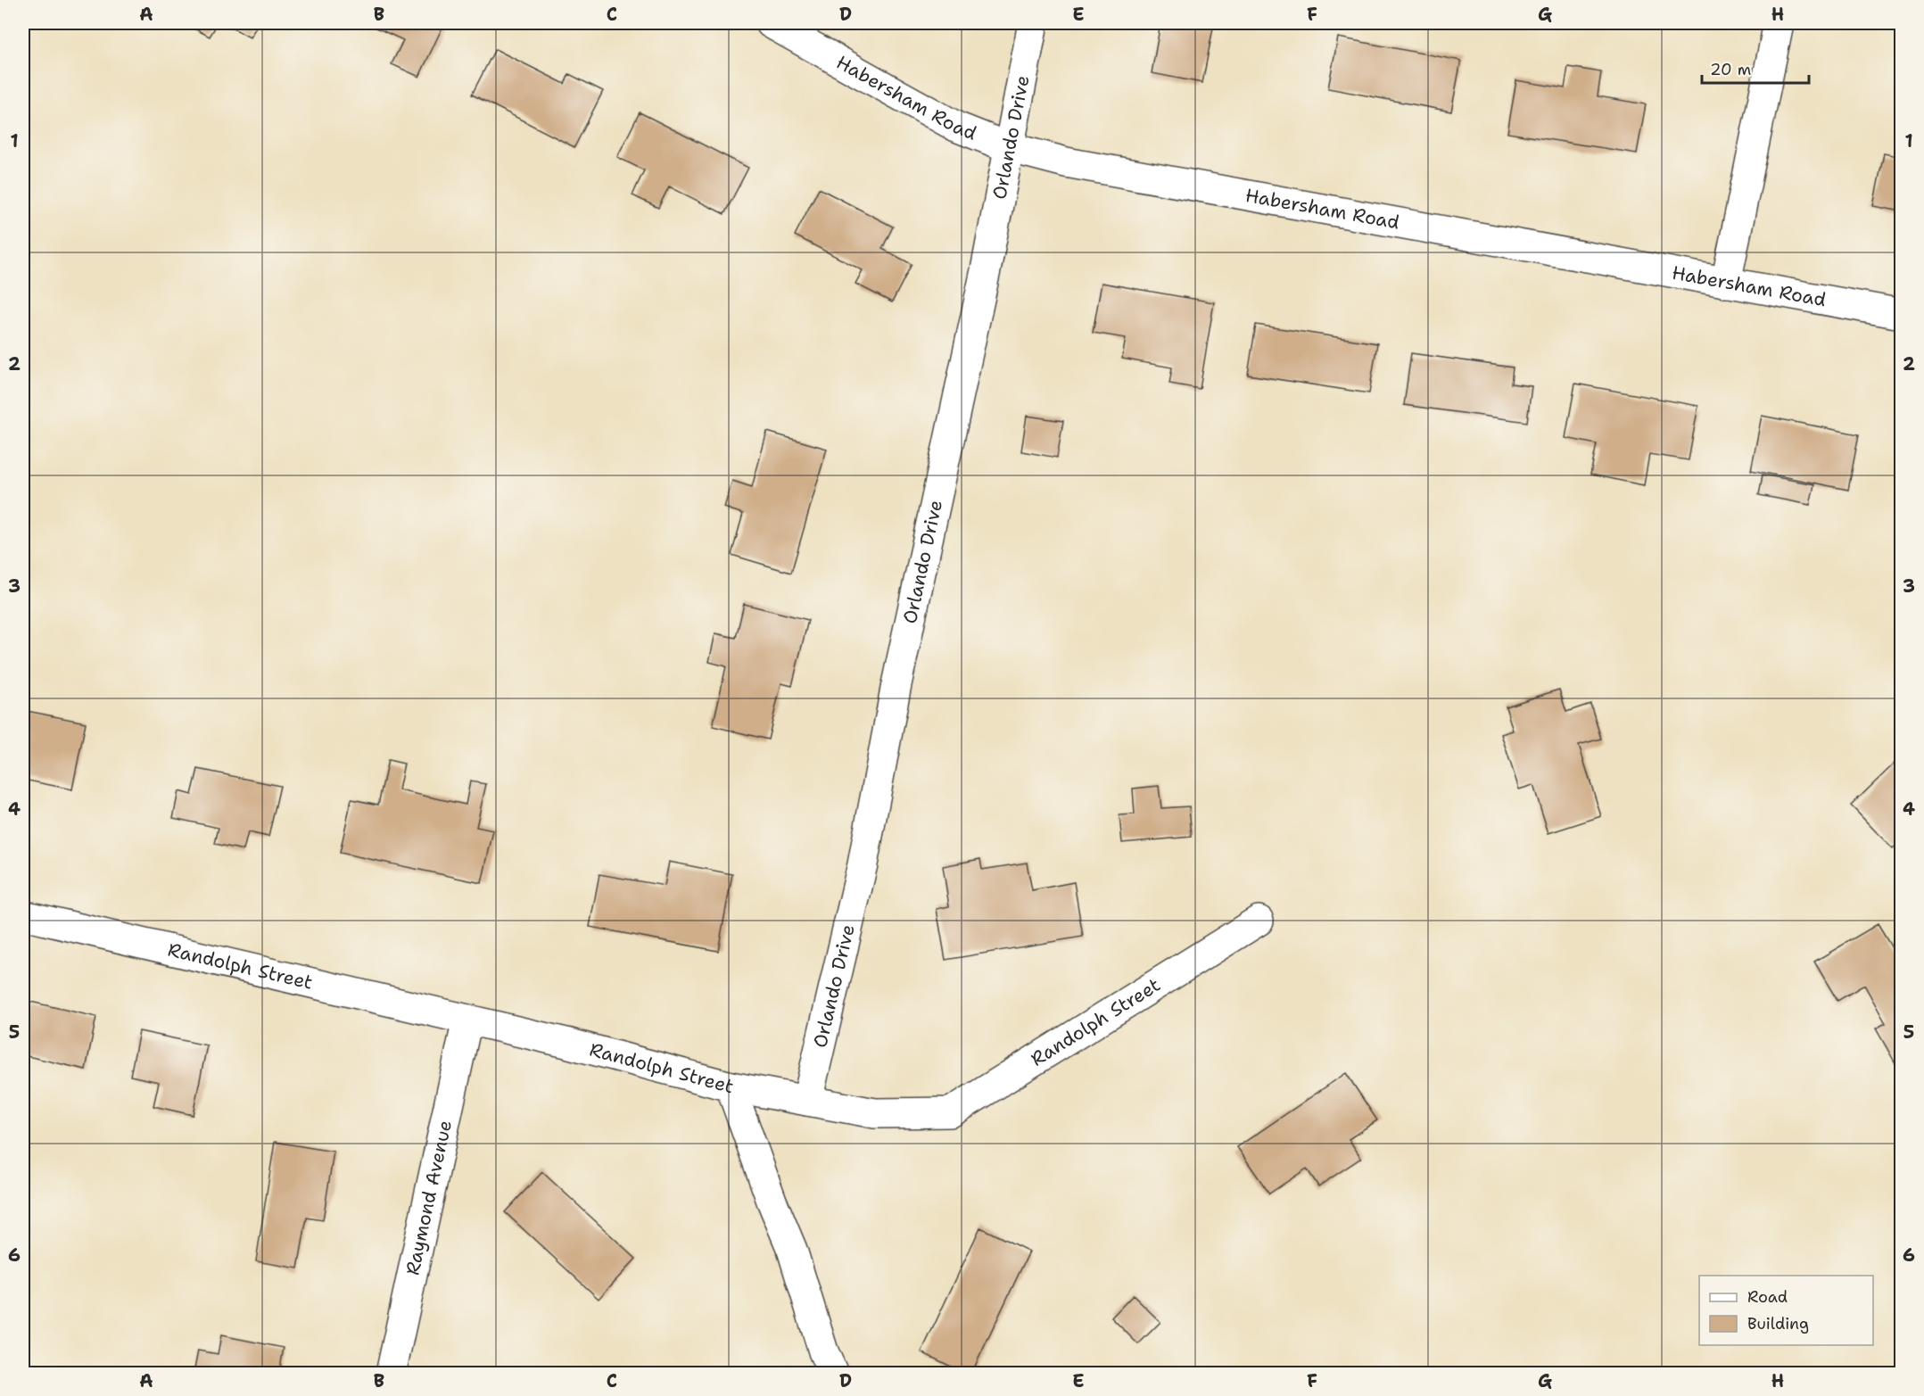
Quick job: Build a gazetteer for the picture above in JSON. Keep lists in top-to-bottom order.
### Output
{
  "streets": {
    "street": [
      "Habersham Road",
      "Orlando Drive",
      "Randolph Street",
      "Raymond Avenue"
    ]
  },
  "crossings": [
    ["Habersham Road", "Orlando Drive"],
    ["Orlando Drive", "Randolph Street"],
    ["Randolph Street", "Raymond Avenue"]
  ],
  "legend": ["Road", "Building"],
  "scale_bar": "20 m",
  "grid": {
    "columns": [
      "A",
      "B",
      "C",
      "D",
      "E",
      "F",
      "G",
      "H"
    ],
    "rows": [
      "1",
      "2",
      "3",
      "4",
      "5",
      "6"
    ]
  }
}
